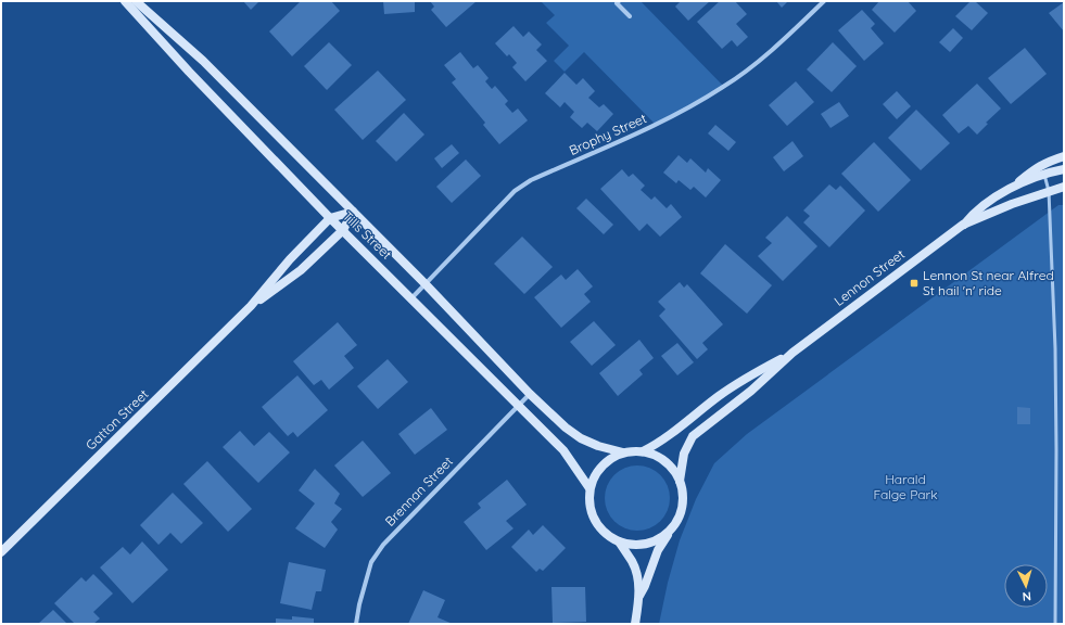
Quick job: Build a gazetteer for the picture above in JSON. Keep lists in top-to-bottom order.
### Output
{
  "streets": {
    "street": [
      "Brophy Street",
      "Tills Street",
      "Lennon Street",
      "Gatton Street",
      "Brennan Street"
    ]
  },
  "crossings": [
    ["Brophy Street", "Tills Street"],
    ["Tills Street", "Lennon Street"],
    ["Tills Street", "Gatton Street"],
    ["Tills Street", "Brennan Street"]
  ],
  "parks": ["Harald Falge Park"],
  "places": {
    "transit": ["Lennon St near Alfred St hail 'n' ride"]
  },
  "north": "bottom"
}
